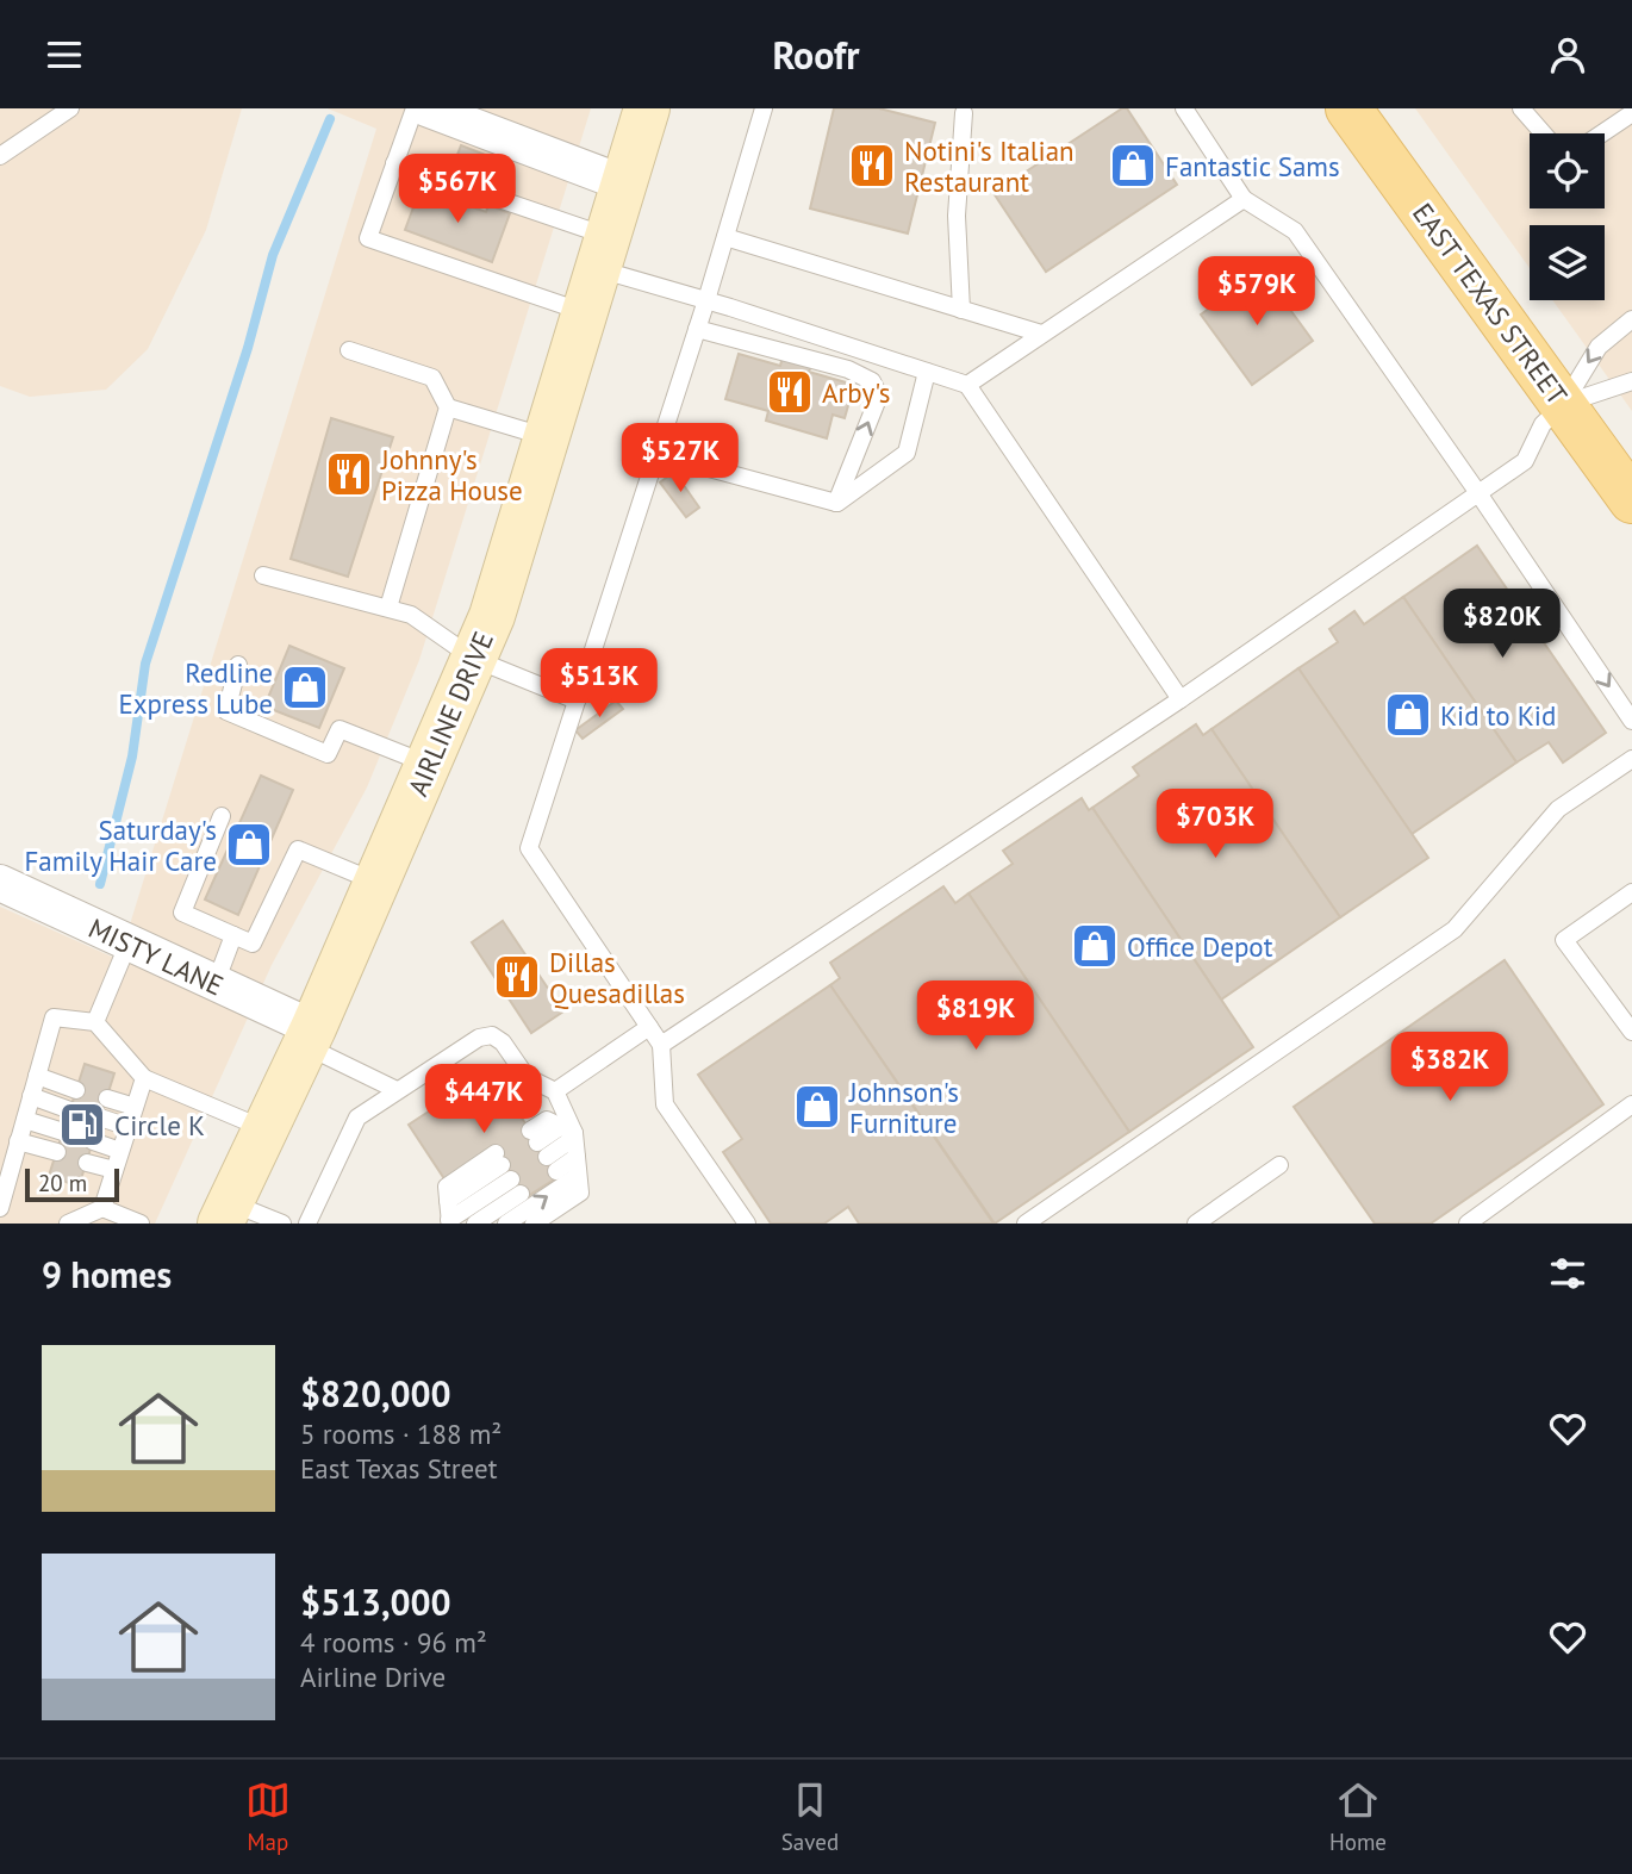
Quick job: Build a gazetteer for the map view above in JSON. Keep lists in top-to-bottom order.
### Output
{
  "streets": {
    "main road": ["EAST TEXAS STREET", "AIRLINE DRIVE"],
    "street": ["MISTY LANE"]
  },
  "crossings": [
    ["AIRLINE DRIVE", "MISTY LANE"]
  ],
  "places": {
    "restaurant": [
      "Notini's Italian Restaurant",
      "Arby's",
      "Johnny's Pizza House",
      "Dillas Quesadillas"
    ],
    "shop": [
      "Fantastic Sams",
      "Redline Express Lube",
      "Kid to Kid",
      "Saturday's Family Hair Care",
      "Office Depot",
      "Johnson's Furniture"
    ],
    "fuel station": ["Circle K"]
  },
  "scale_bar": "20 m",
  "page": {
    "header": "Roofr",
    "price": [
      "$567K",
      "$579K",
      "$527K",
      "$820K",
      "$513K",
      "$703K",
      "$819K",
      "$382K",
      "$447K"
    ],
    "scale": "20 m",
    "heading": "9 homes",
    "list": [
      {
        "name": "$820,000",
        "note": "5 rooms · 188 m² · East Texas Street"
      },
      {
        "name": "$513,000",
        "note": "4 rooms · 96 m² · Airline Drive"
      }
    ],
    "tabs": ["Map", "Saved", "Home"]
  }
}
